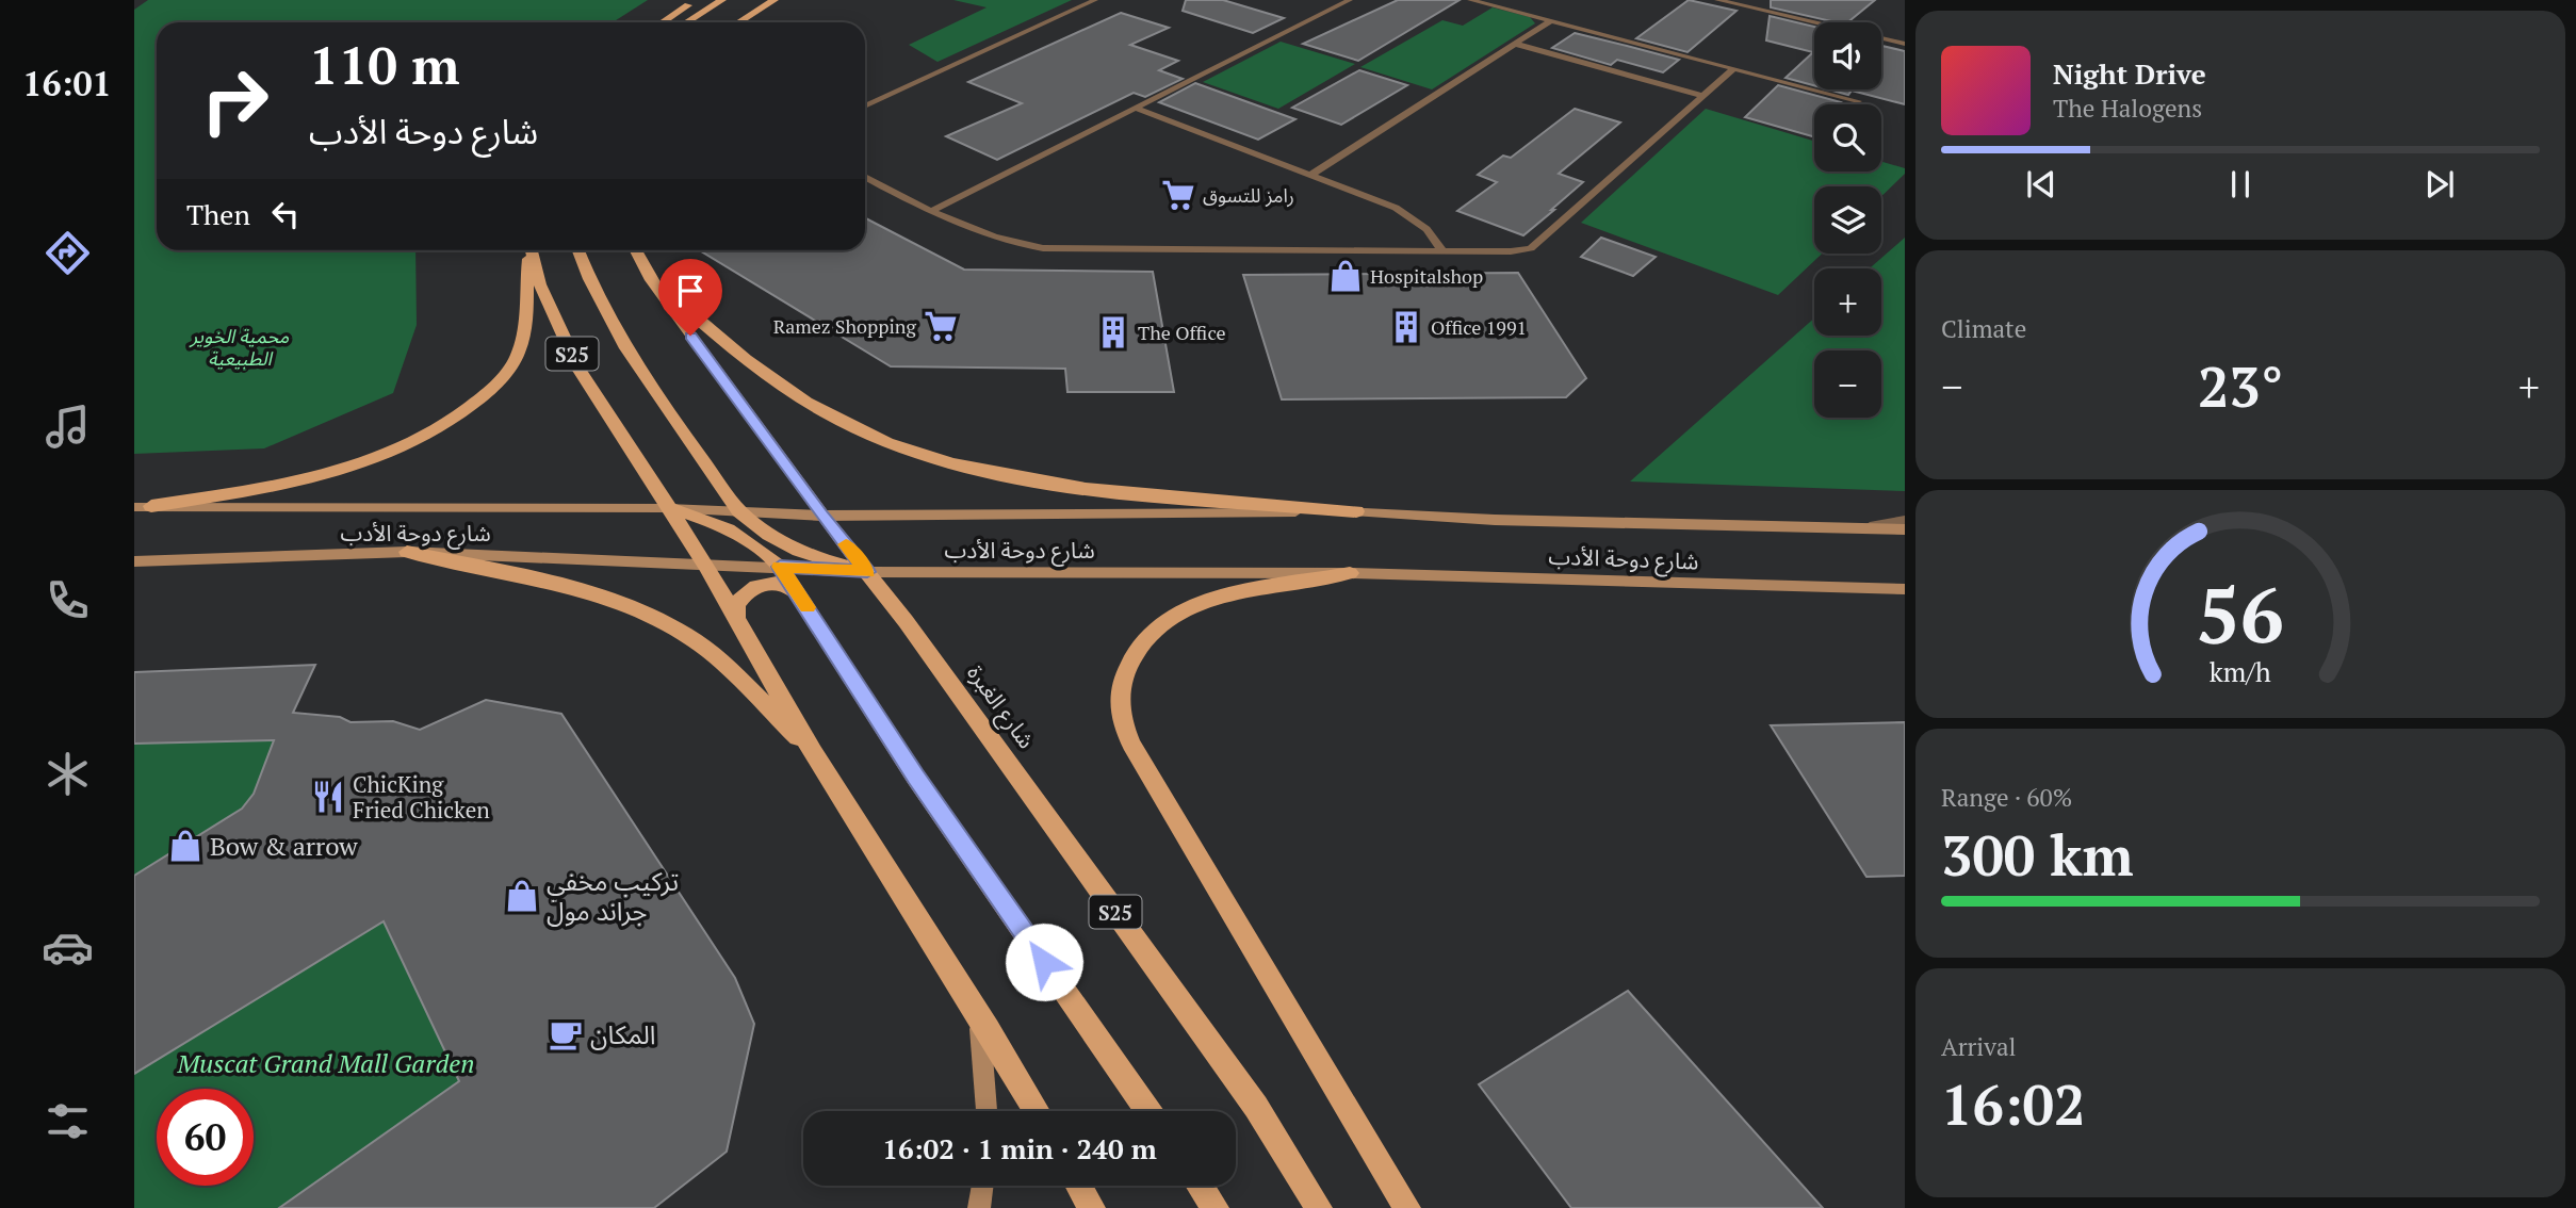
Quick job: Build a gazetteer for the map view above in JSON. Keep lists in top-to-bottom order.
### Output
{
  "streets": {
    "main road": ["S25", "شارع دوحة الأدب", "شارع الغبرة"]
  },
  "crossings": [
    ["S25", "شارع دوحة الأدب"],
    ["شارع دوحة الأدب", "شارع الغبرة"]
  ],
  "parks": ["محمية الخوير الطبيعية", "Muscat Grand Mall Garden"],
  "places": {
    "supermarket": ["رامز للتسوق", "Ramez Shopping"],
    "shop": ["Hospitalshop", "Bow & arrow", "تركيب مخفي جراند مول"],
    "building": ["Office 1991", "The Office"],
    "restaurant": ["ChicKing Fried Chicken"],
    "cafe": ["المكان"]
  },
  "page": {
    "tabs": "16:01",
    "map_buttons": ["+", "−"],
    "turn": ["110 m", "شارع دوحة الأدب"],
    "song": ["Night Drive", "The Halogens"],
    "then": "Then",
    "tile": [
      "Climate",
      ["Range · 60%", "300 km"],
      ["Arrival", "16:02"]
    ],
    "heat": ["−", "23°", "+"],
    "limit": "60",
    "trip": "16:02 · 1 min · 240 m",
    "gauge": ["56", "km/h"]
  }
}
